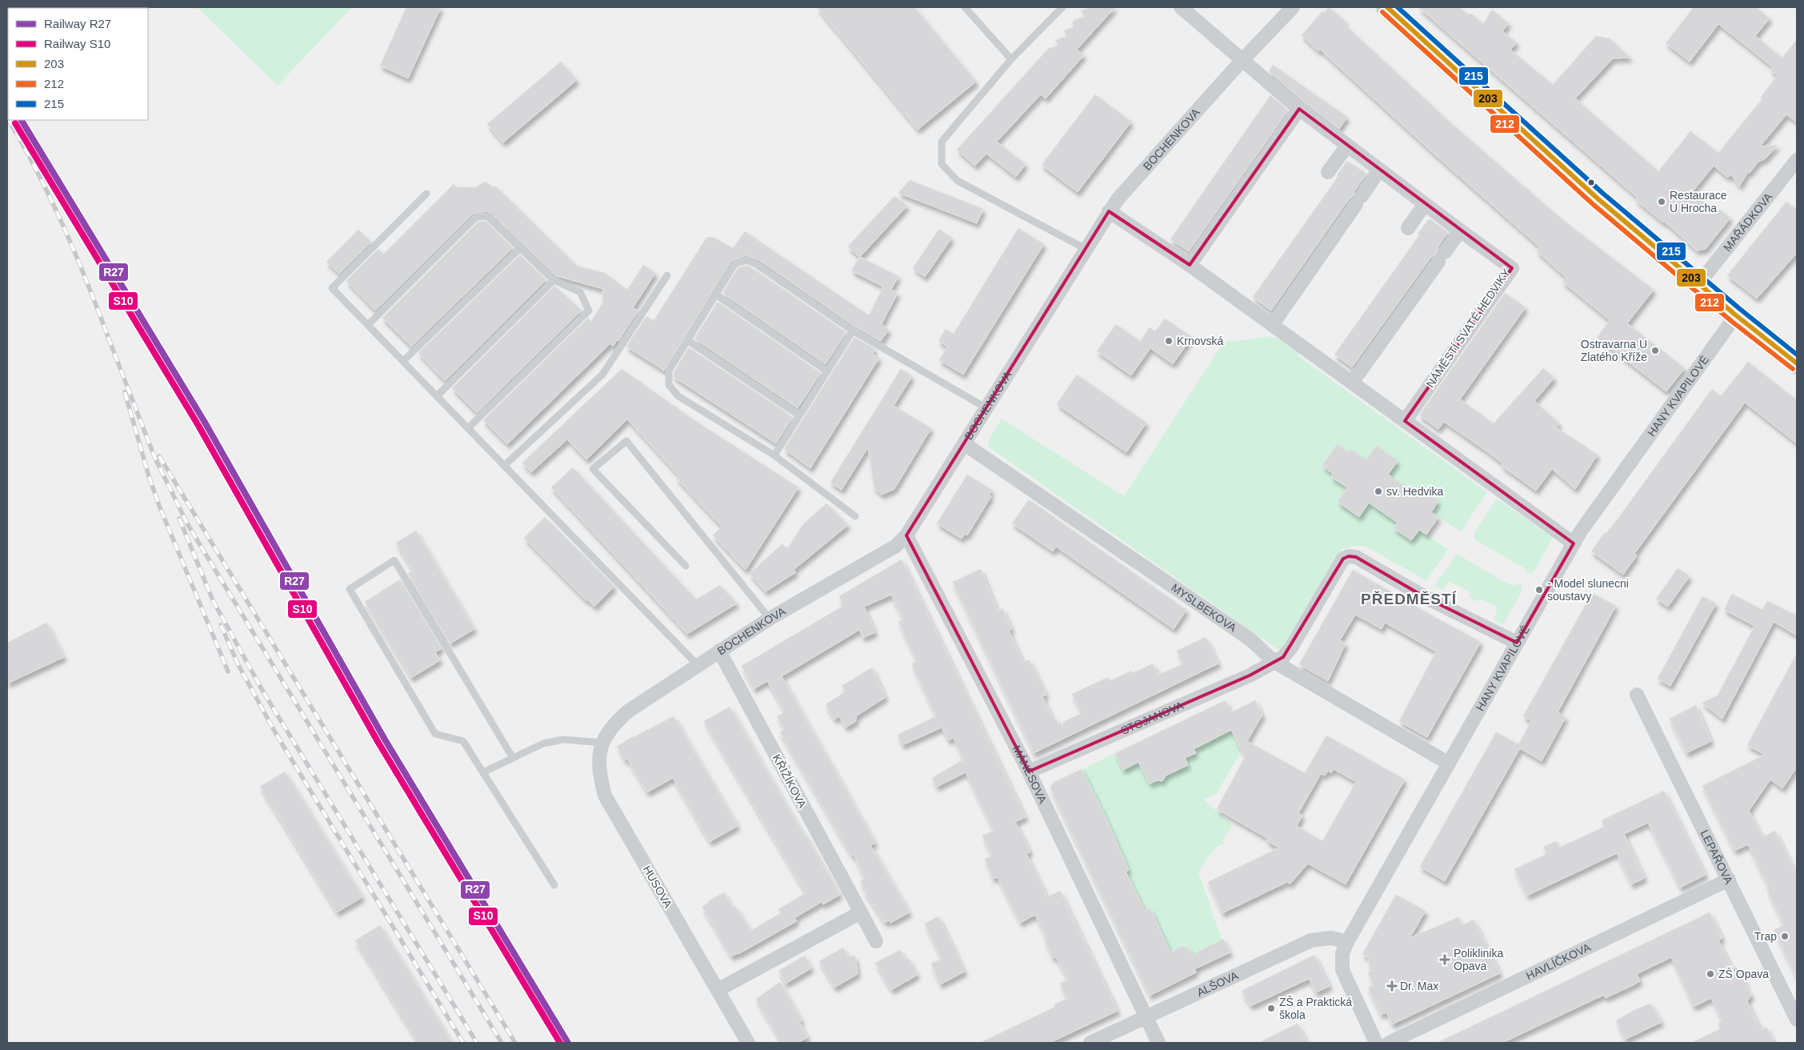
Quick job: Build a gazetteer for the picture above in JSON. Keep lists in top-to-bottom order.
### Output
{
  "streets": {
    "street": [
      "BOCHENKOVA",
      "MAŘÁDKOVA",
      "NÁMĚSTÍ SVATÉ HEDVIKY",
      "HANY KVAPILOVÉ",
      "MYSLBEKOVA",
      "STOJANOVA",
      "MÁNESOVA",
      "KŘIŽÍKOVA",
      "LEPAŘOVA",
      "HUSOVA",
      "HAVLÍČKOVA",
      "ALŠOVA"
    ]
  },
  "crossings": [
    ["BOCHENKOVA", "NÁMĚSTÍ SVATÉ HEDVIKY"],
    ["BOCHENKOVA", "MYSLBEKOVA"],
    ["BOCHENKOVA", "MÁNESOVA"],
    ["BOCHENKOVA", "KŘIŽÍKOVA"],
    ["BOCHENKOVA", "HUSOVA"],
    ["HANY KVAPILOVÉ", "MYSLBEKOVA"],
    ["HANY KVAPILOVÉ", "ALŠOVA"],
    ["MYSLBEKOVA", "STOJANOVA"],
    ["STOJANOVA", "MÁNESOVA"],
    ["MÁNESOVA", "ALŠOVA"],
    ["LEPAŘOVA", "HAVLÍČKOVA"]
  ],
  "districts": ["PŘEDMĚSTÍ"],
  "places": {
    "other": [
      "Restaurace U Hrocha",
      "Krnovská",
      "Ostravarna U Zlatého Kříže",
      "sv. Hedvika",
      "- Model slunecni soustavy",
      "Trap",
      "ZŠ Opava",
      "ZŠ a Praktická škola"
    ],
    "health": ["Poliklinika Opava", "Dr. Max"]
  },
  "lines": [
    "transit line 203",
    "transit line 215",
    "transit line 212",
    "rail line R27",
    "rail line S10"
  ],
  "legend": [
    "Railway R27",
    "Railway S10",
    "203",
    "212",
    "215"
  ]
}
